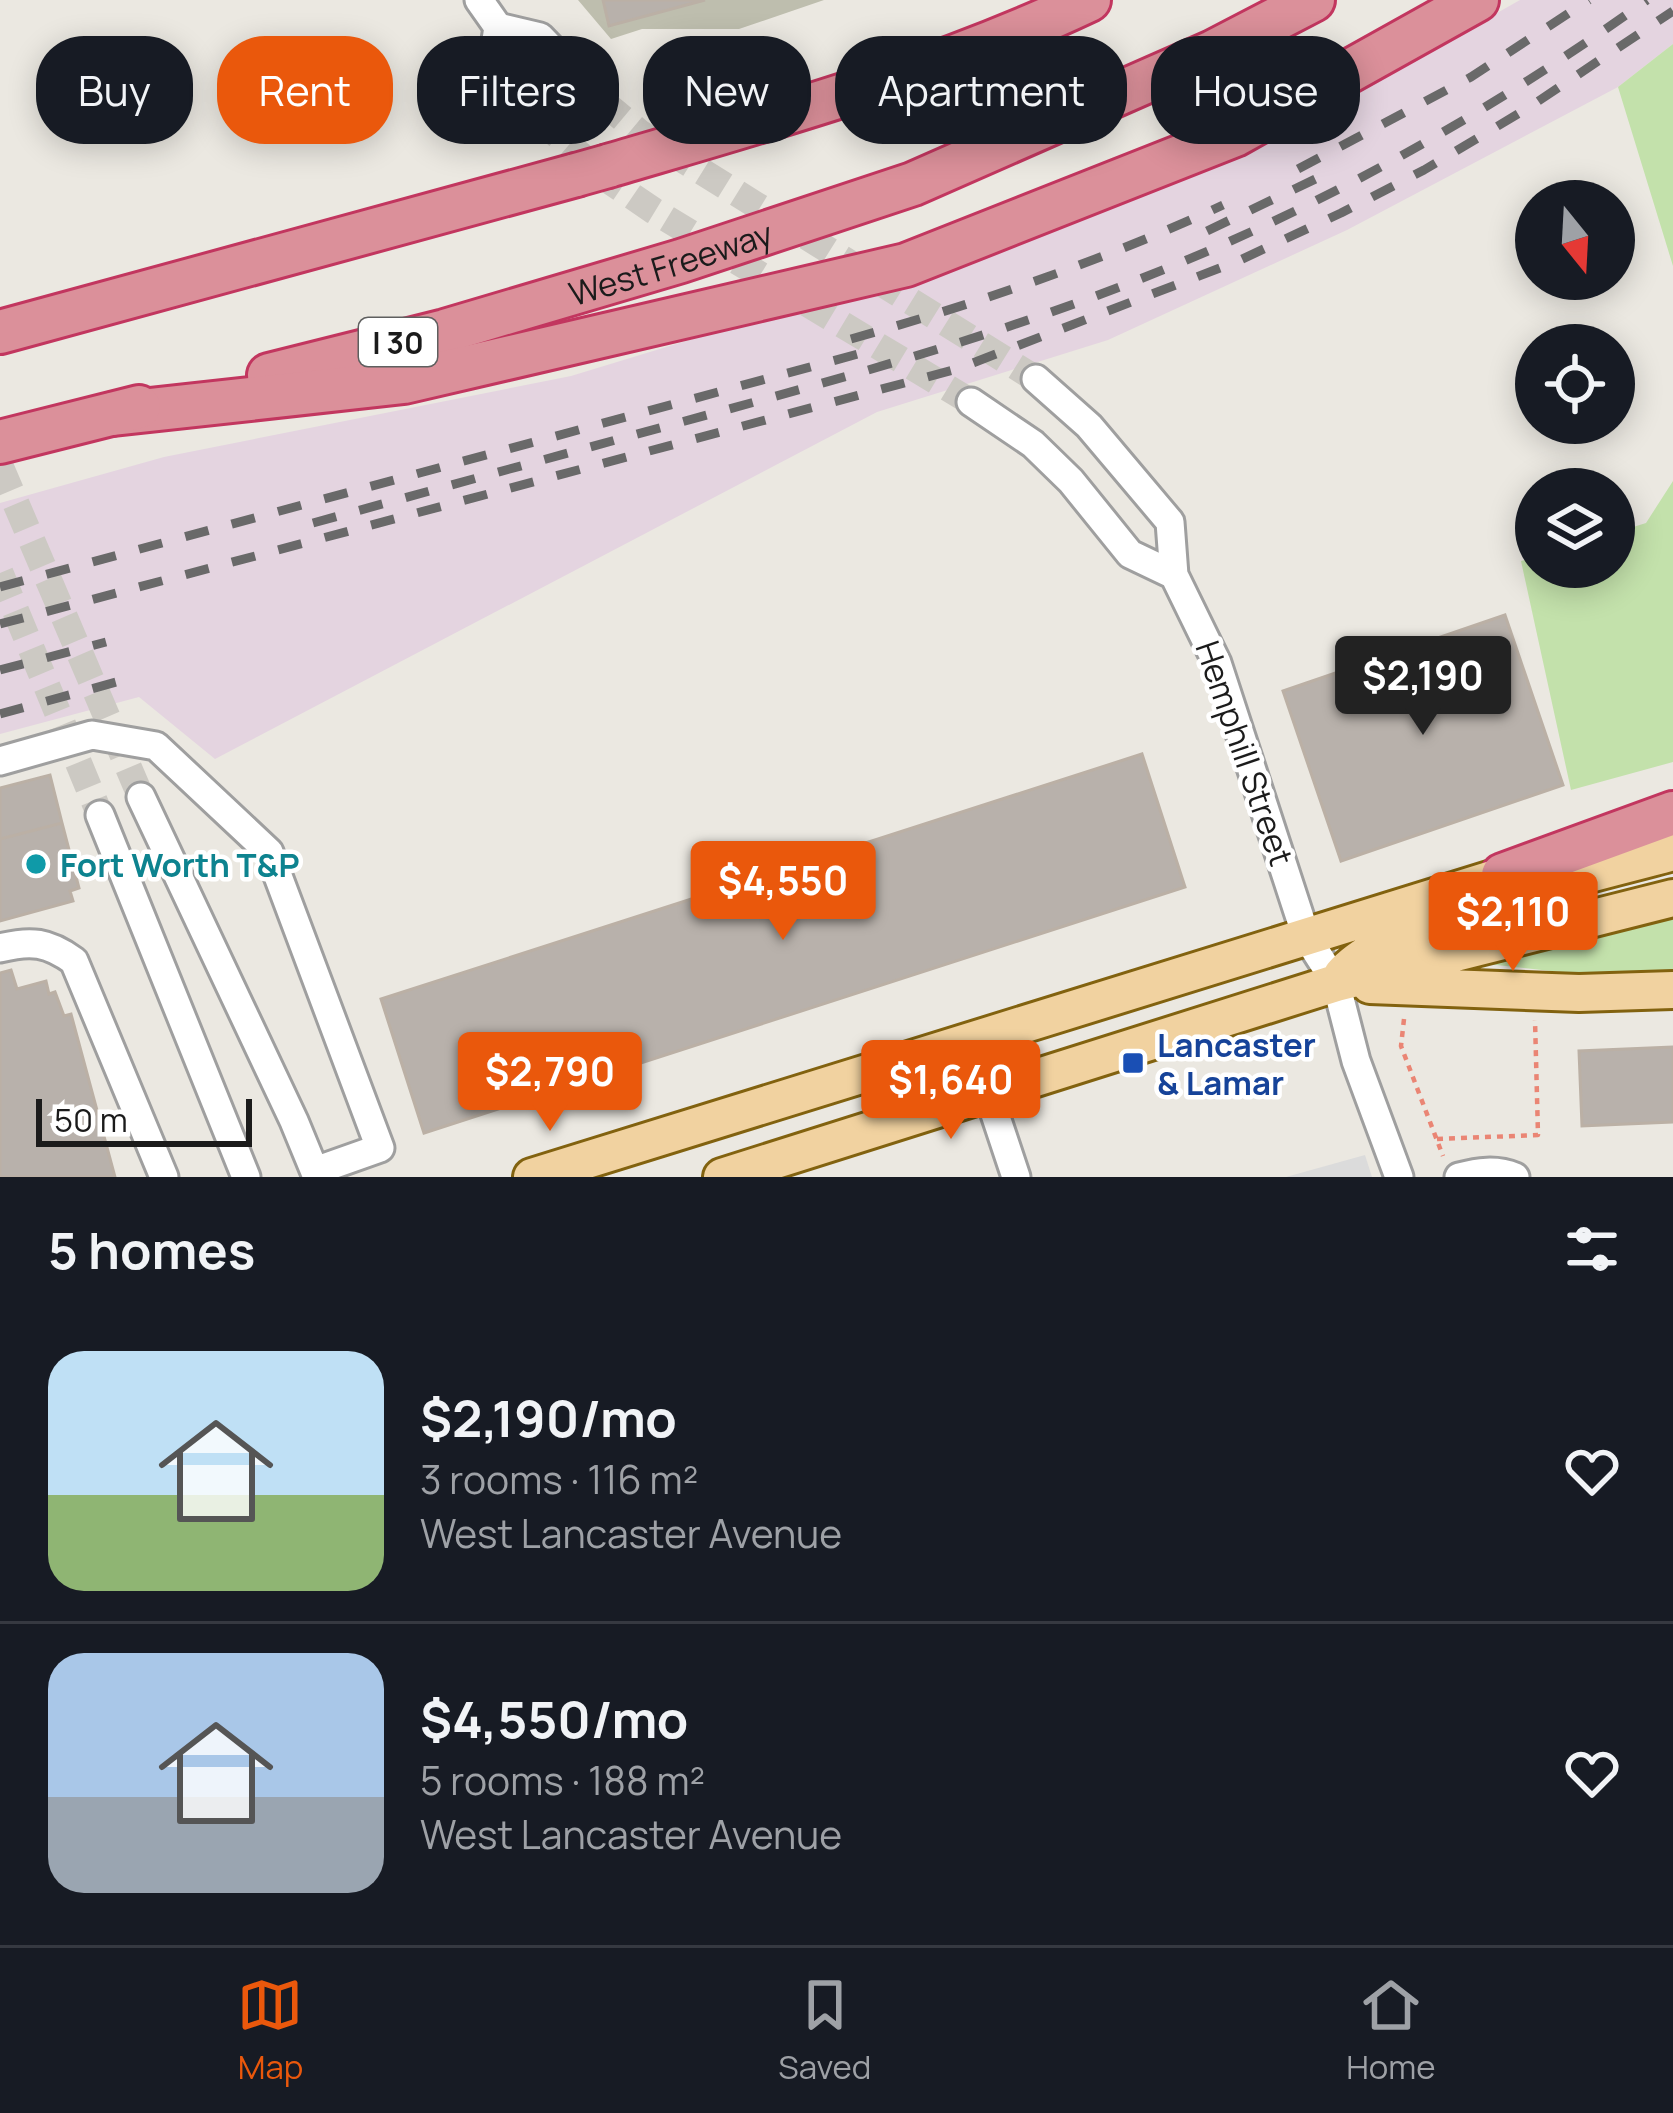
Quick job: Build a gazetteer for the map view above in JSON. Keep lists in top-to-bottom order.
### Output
{
  "streets": {
    "highway": ["West Freeway", "I 30"],
    "street": ["Hemphill Street"]
  },
  "places": {
    "other": ["Fort Worth T&P"],
    "transit": ["Lancaster & Lamar"]
  },
  "scale_bar": "50 m",
  "north": "bottom",
  "page": {
    "chip": [
      "Buy",
      "Rent",
      "Filters",
      "New",
      "Apartment",
      "House"
    ],
    "price": [
      "$2,190",
      "$4,550",
      "$2,110",
      "$2,790",
      "$1,640"
    ],
    "scale": "50 m",
    "heading": "5 homes",
    "list": [
      {
        "name": "$2,190/mo",
        "note": "3 rooms · 116 m² · West Lancaster Avenue"
      },
      {
        "name": "$4,550/mo",
        "note": "5 rooms · 188 m² · West Lancaster Avenue"
      }
    ],
    "tabs": ["Map", "Saved", "Home"]
  }
}
